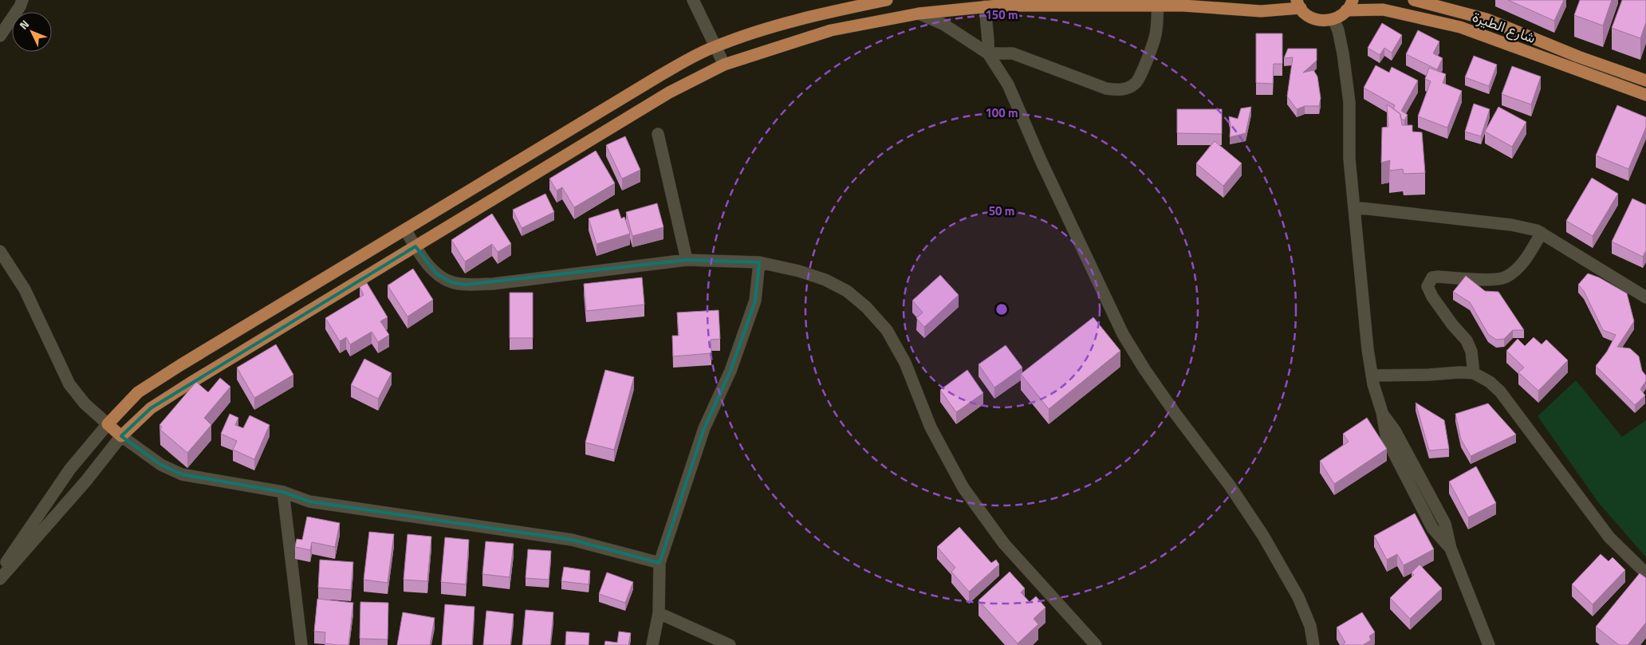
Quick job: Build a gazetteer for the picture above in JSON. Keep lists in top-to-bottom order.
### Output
{
  "streets": {
    "main road": ["شارع الطيرة"]
  },
  "north": "top left",
  "rings": ["150 m", "100 m", "50 m"]
}
